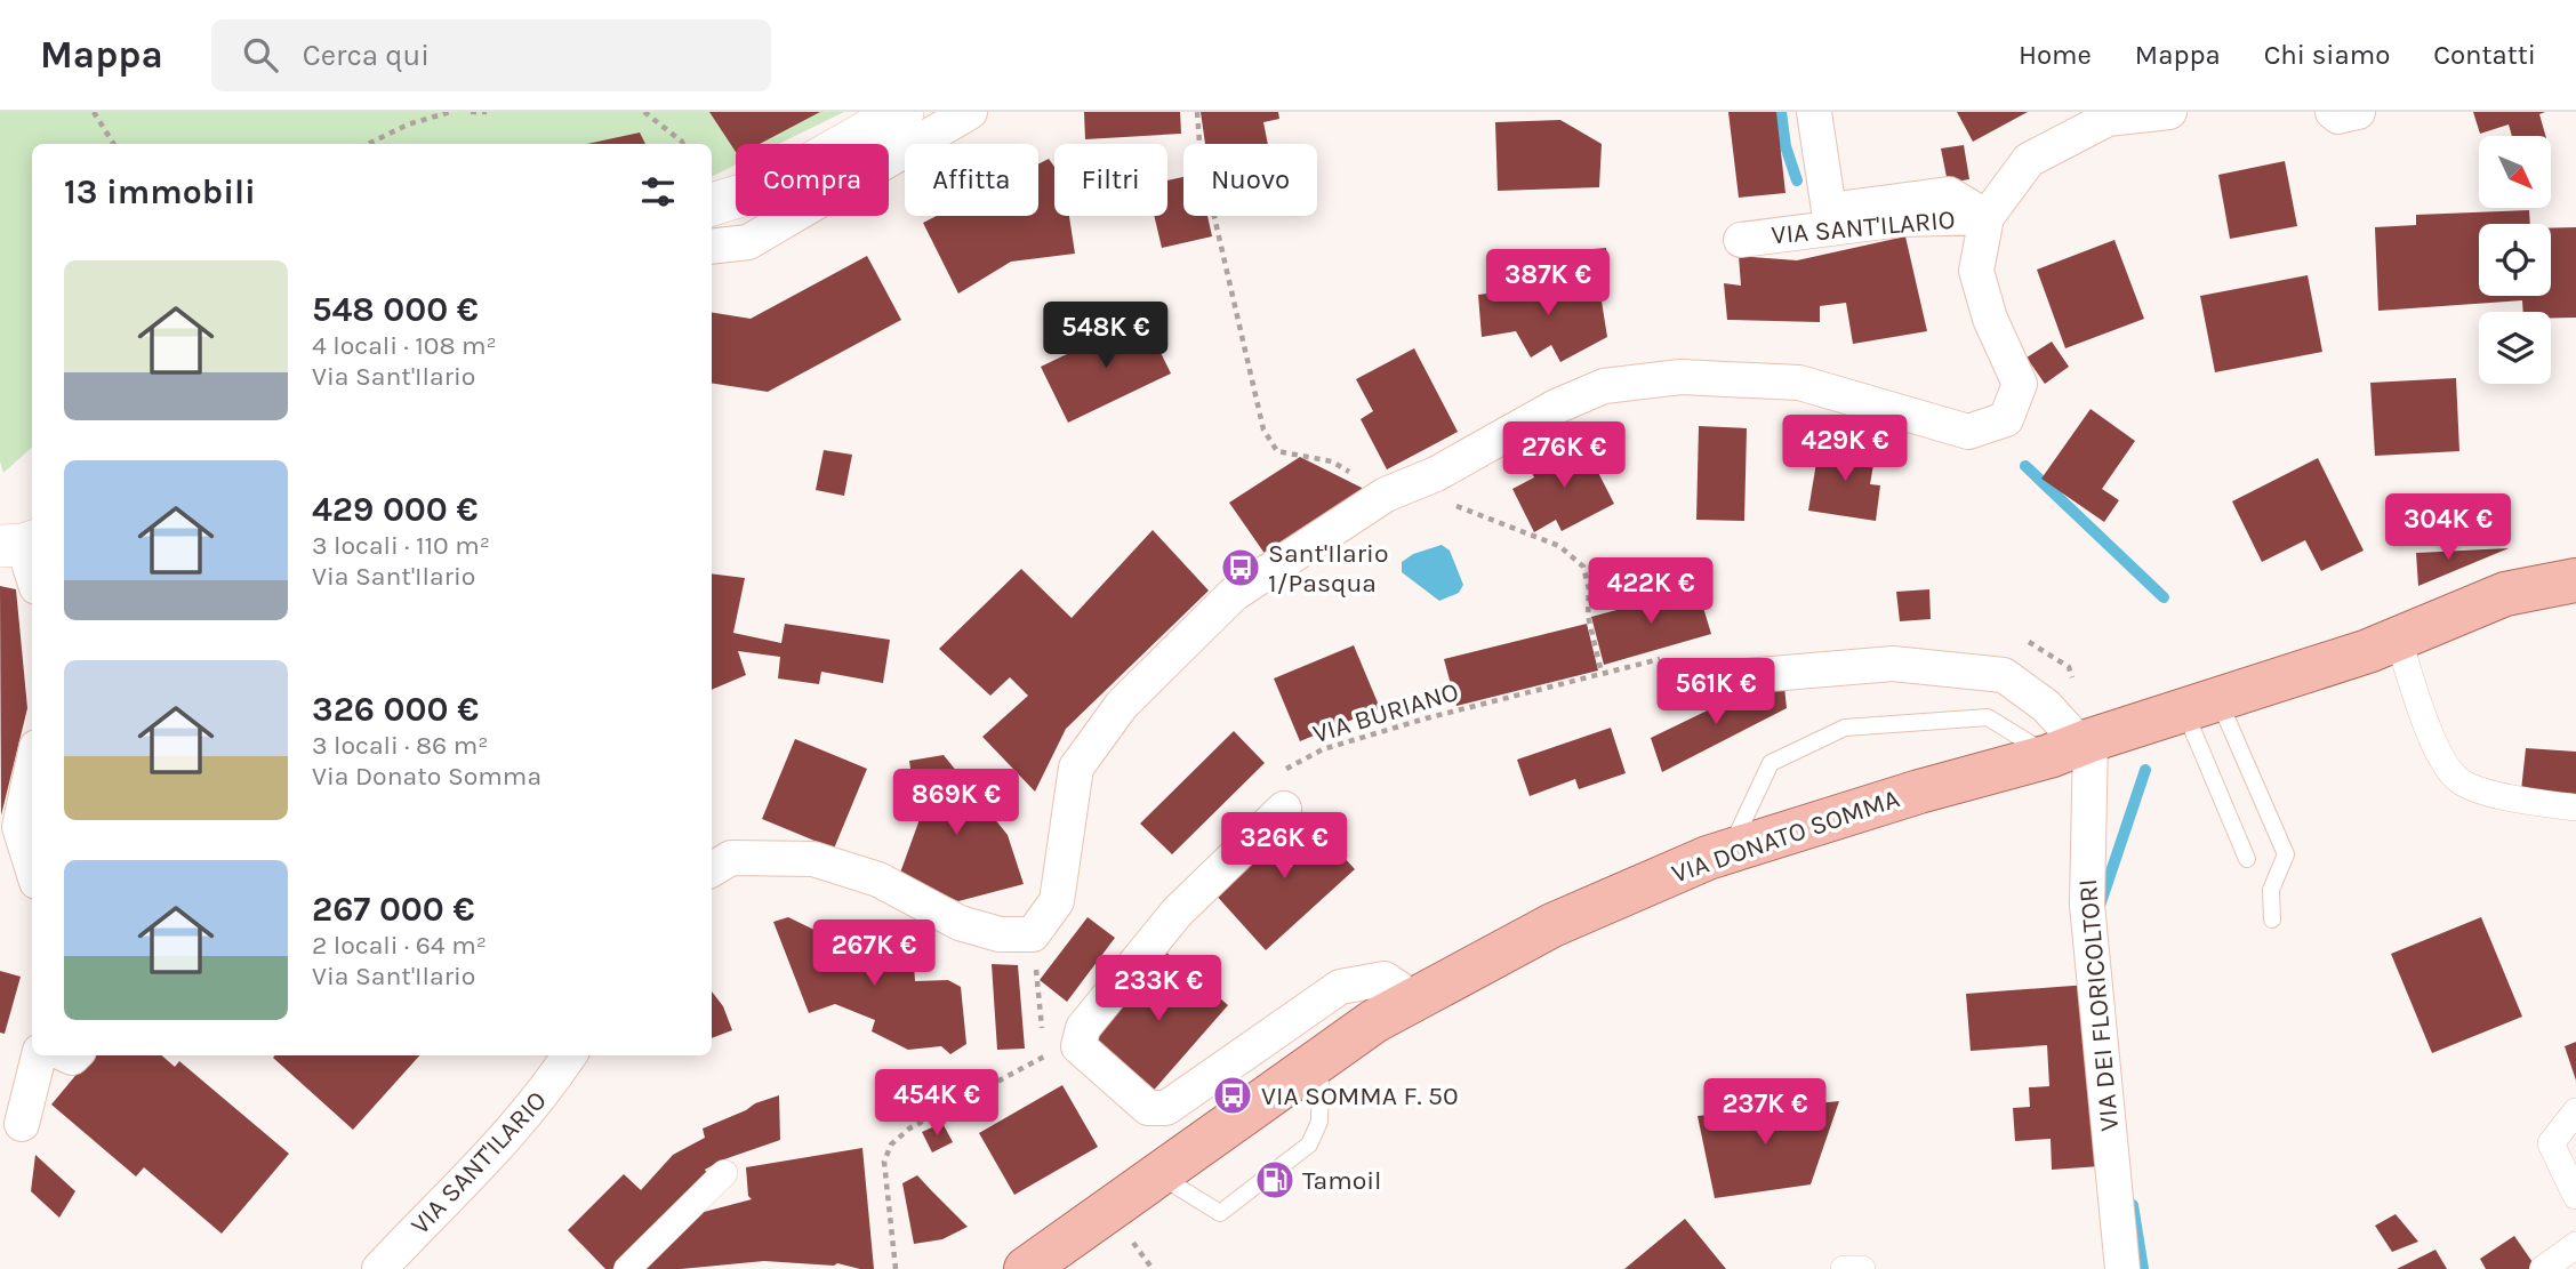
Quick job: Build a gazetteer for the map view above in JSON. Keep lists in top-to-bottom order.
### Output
{
  "streets": {
    "main road": ["VIA DONATO SOMMA"],
    "street": ["VIA SANT'ILARIO", "VIA DEI FLORICOLTORI"],
    "path": ["VIA BURIANO"]
  },
  "crossings": [
    ["VIA DONATO SOMMA", "VIA DEI FLORICOLTORI"]
  ],
  "places": {
    "bus stop": ["Sant'Ilario 1/Pasqua", "VIA SOMMA F. 50"],
    "fuel station": ["Tamoil"]
  },
  "north": "bottom right",
  "page": {
    "header": "Mappa",
    "search": "Cerca qui",
    "nav": [
      "Home",
      "Mappa",
      "Chi siamo",
      "Contatti"
    ],
    "chip": [
      "Compra",
      "Affitta",
      "Filtri",
      "Nuovo"
    ],
    "heading": "13 immobili",
    "list": [
      {
        "name": "548 000 €",
        "note": "4 locali · 108 m² · Via Sant'Ilario"
      },
      {
        "name": "429 000 €",
        "note": "3 locali · 110 m² · Via Sant'Ilario"
      },
      {
        "name": "326 000 €",
        "note": "3 locali · 86 m² · Via Donato Somma"
      },
      {
        "name": "267 000 €",
        "note": "2 locali · 64 m² · Via Sant'Ilario"
      }
    ],
    "price": [
      "387K €",
      "548K €",
      "429K €",
      "276K €",
      "304K €",
      "422K €",
      "561K €",
      "869K €",
      "326K €",
      "267K €",
      "233K €",
      "454K €",
      "237K €"
    ]
  }
}
